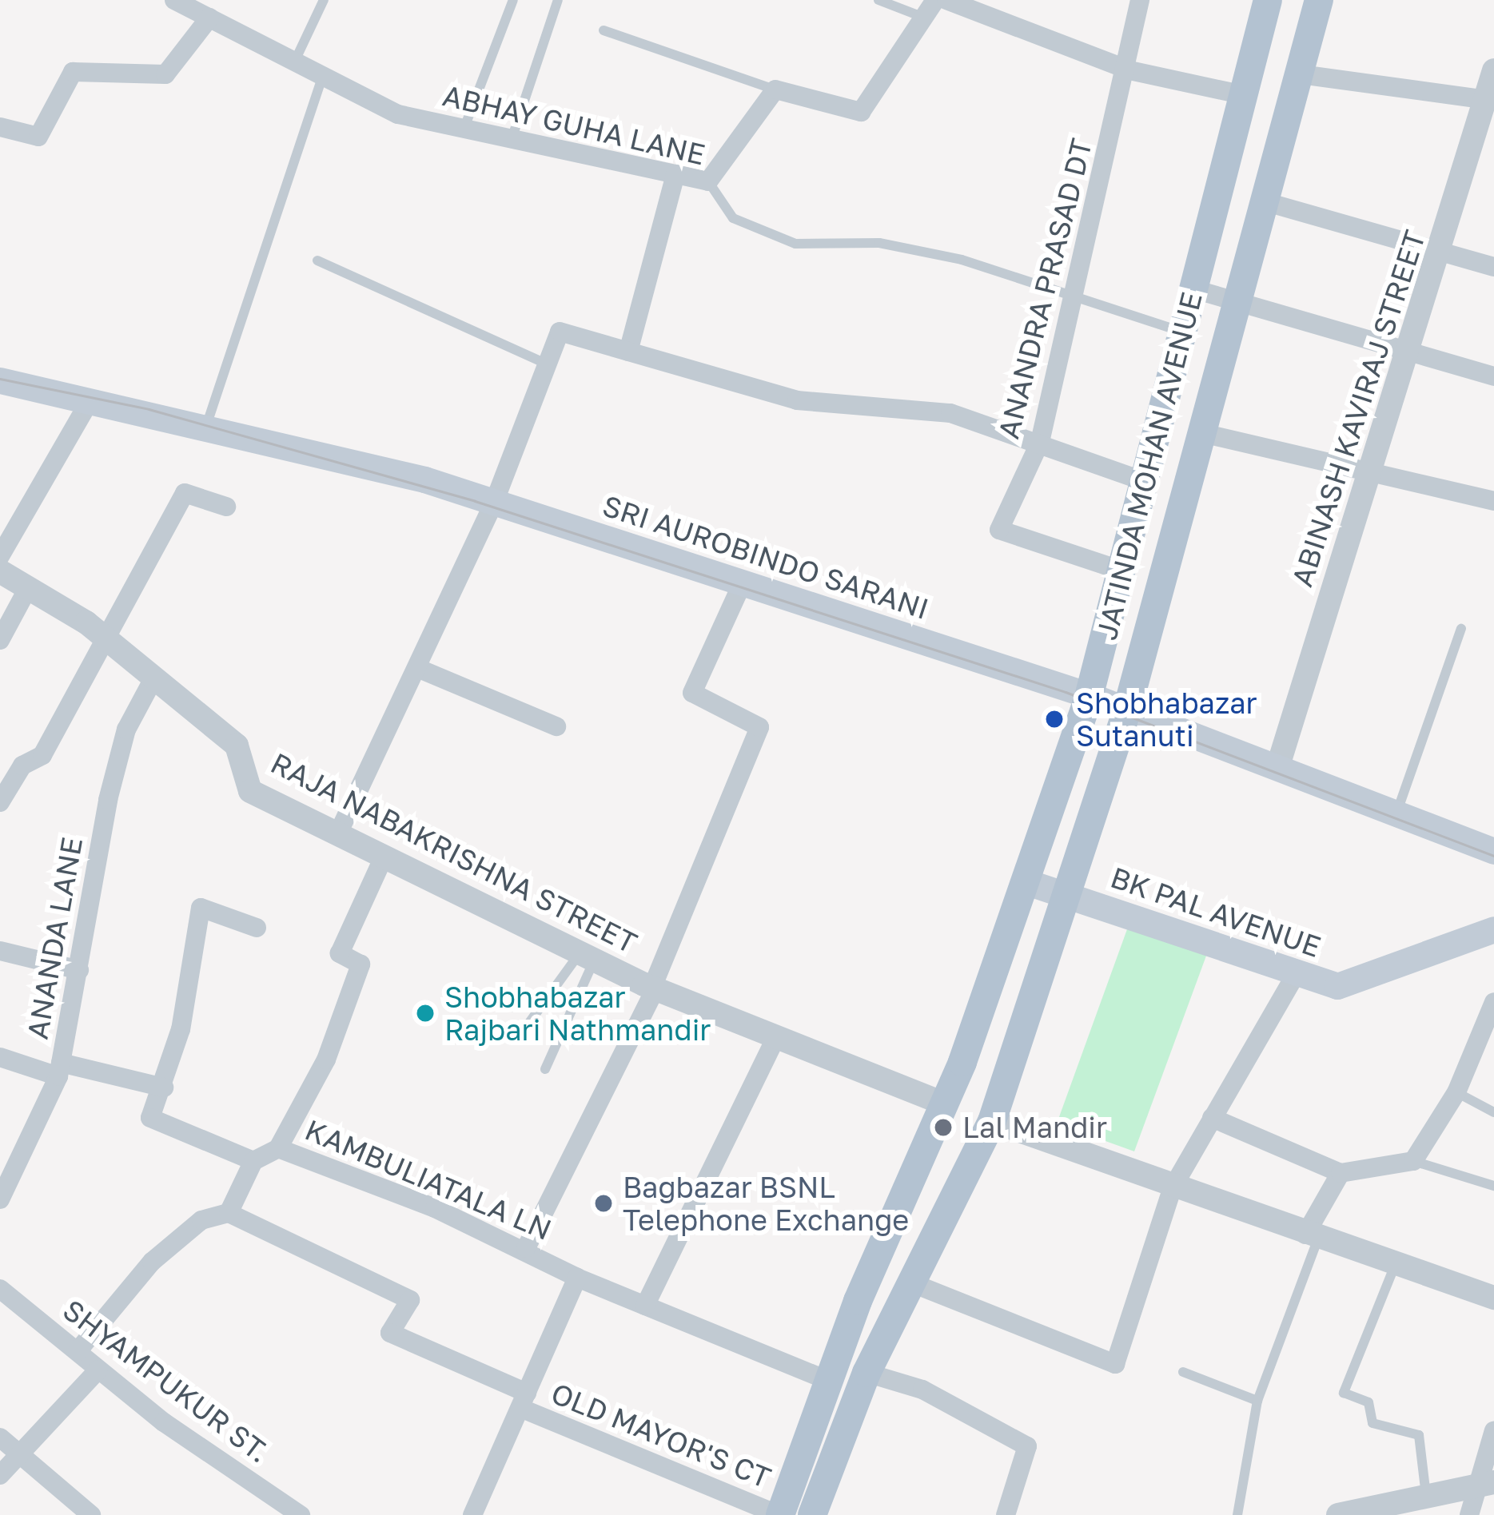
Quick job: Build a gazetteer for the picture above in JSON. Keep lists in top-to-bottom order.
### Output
{
  "streets": {
    "main road": ["JATINDA MOHAN AVENUE", "SRI AUROBINDO SARANI", "BK PAL AVENUE"],
    "street": [
      "ABHAY GUHA LANE",
      "ANANDRA PRASAD DT",
      "ABINASH KAVIRAJ STREET",
      "RAJA NABAKRISHNA STREET",
      "ANANDA LANE",
      "KAMBULIATALA LN",
      "SHYAMPUKUR ST.",
      "OLD MAYOR'S CT"
    ]
  },
  "crossings": [
    ["ABHAY GUHA LANE", "ANANDRA PRASAD DT"],
    ["ABHAY GUHA LANE", "JATINDA MOHAN AVENUE"],
    ["ANANDRA PRASAD DT", "JATINDA MOHAN AVENUE"],
    ["ABINASH KAVIRAJ STREET", "SRI AUROBINDO SARANI"],
    ["JATINDA MOHAN AVENUE", "SRI AUROBINDO SARANI"],
    ["JATINDA MOHAN AVENUE", "RAJA NABAKRISHNA STREET"],
    ["JATINDA MOHAN AVENUE", "BK PAL AVENUE"],
    ["JATINDA MOHAN AVENUE", "KAMBULIATALA LN"],
    ["JATINDA MOHAN AVENUE", "OLD MAYOR'S CT"],
    ["RAJA NABAKRISHNA STREET", "ANANDA LANE"]
  ],
  "places": [
    "Shobhabazar Sutanuti",
    "Shobhabazar Rajbari Nathmandir",
    "Lal Mandir",
    "Bagbazar BSNL Telephone Exchange"
  ]
}
